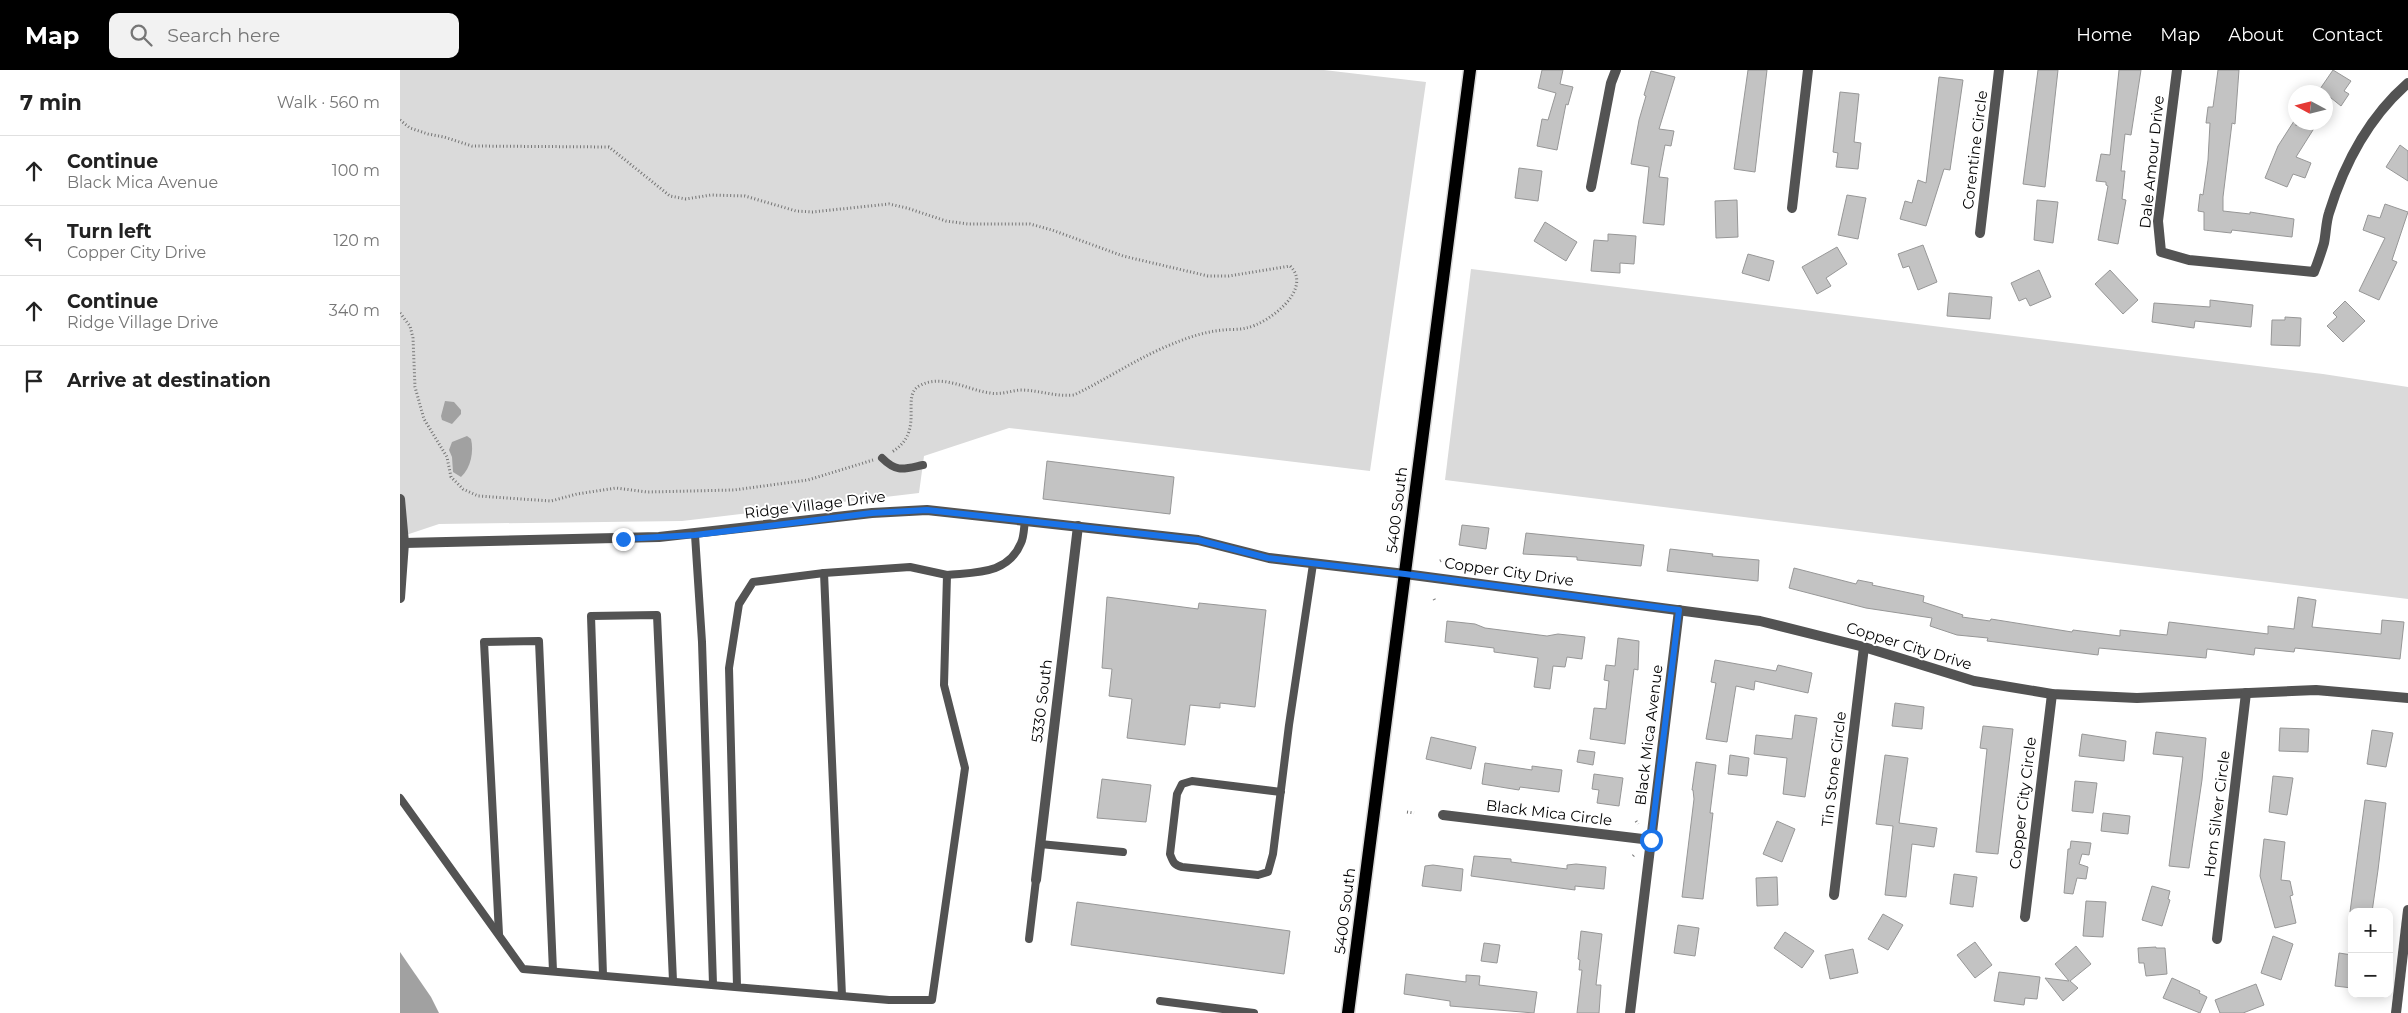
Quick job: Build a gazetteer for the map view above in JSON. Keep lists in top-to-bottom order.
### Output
{
  "streets": {
    "main road": ["5400 South"],
    "street": [
      "Corentine Circle",
      "Dale Amour Drive",
      "Ridge Village Drive",
      "Copper City Drive",
      "5330 South",
      "Black Mica Avenue",
      "Tin Stone Circle",
      "Copper City Circle",
      "Black Mica Circle",
      "Horn Silver Circle"
    ]
  },
  "crossings": [
    ["Ridge Village Drive", "5400 South"],
    ["Ridge Village Drive", "Copper City Drive"],
    ["Ridge Village Drive", "5330 South"],
    ["5400 South", "Copper City Drive"],
    ["Copper City Drive", "Black Mica Avenue"],
    ["Copper City Drive", "Tin Stone Circle"],
    ["Copper City Drive", "Copper City Circle"],
    ["Copper City Drive", "Horn Silver Circle"],
    ["Black Mica Avenue", "Black Mica Circle"]
  ],
  "north": "left",
  "page": {
    "header": "Map",
    "search": "Search here",
    "nav": [
      "Home",
      "Map",
      "About",
      "Contact"
    ],
    "heading": ["7 min", "Walk · 560 m"],
    "list": [
      ["Continue", "Black Mica Avenue", "100 m"],
      ["Turn left", "Copper City Drive", "120 m"],
      ["Continue", "Ridge Village Drive", "340 m"],
      "Arrive at destination"
    ],
    "map_buttons": ["+", "−"]
  }
}
